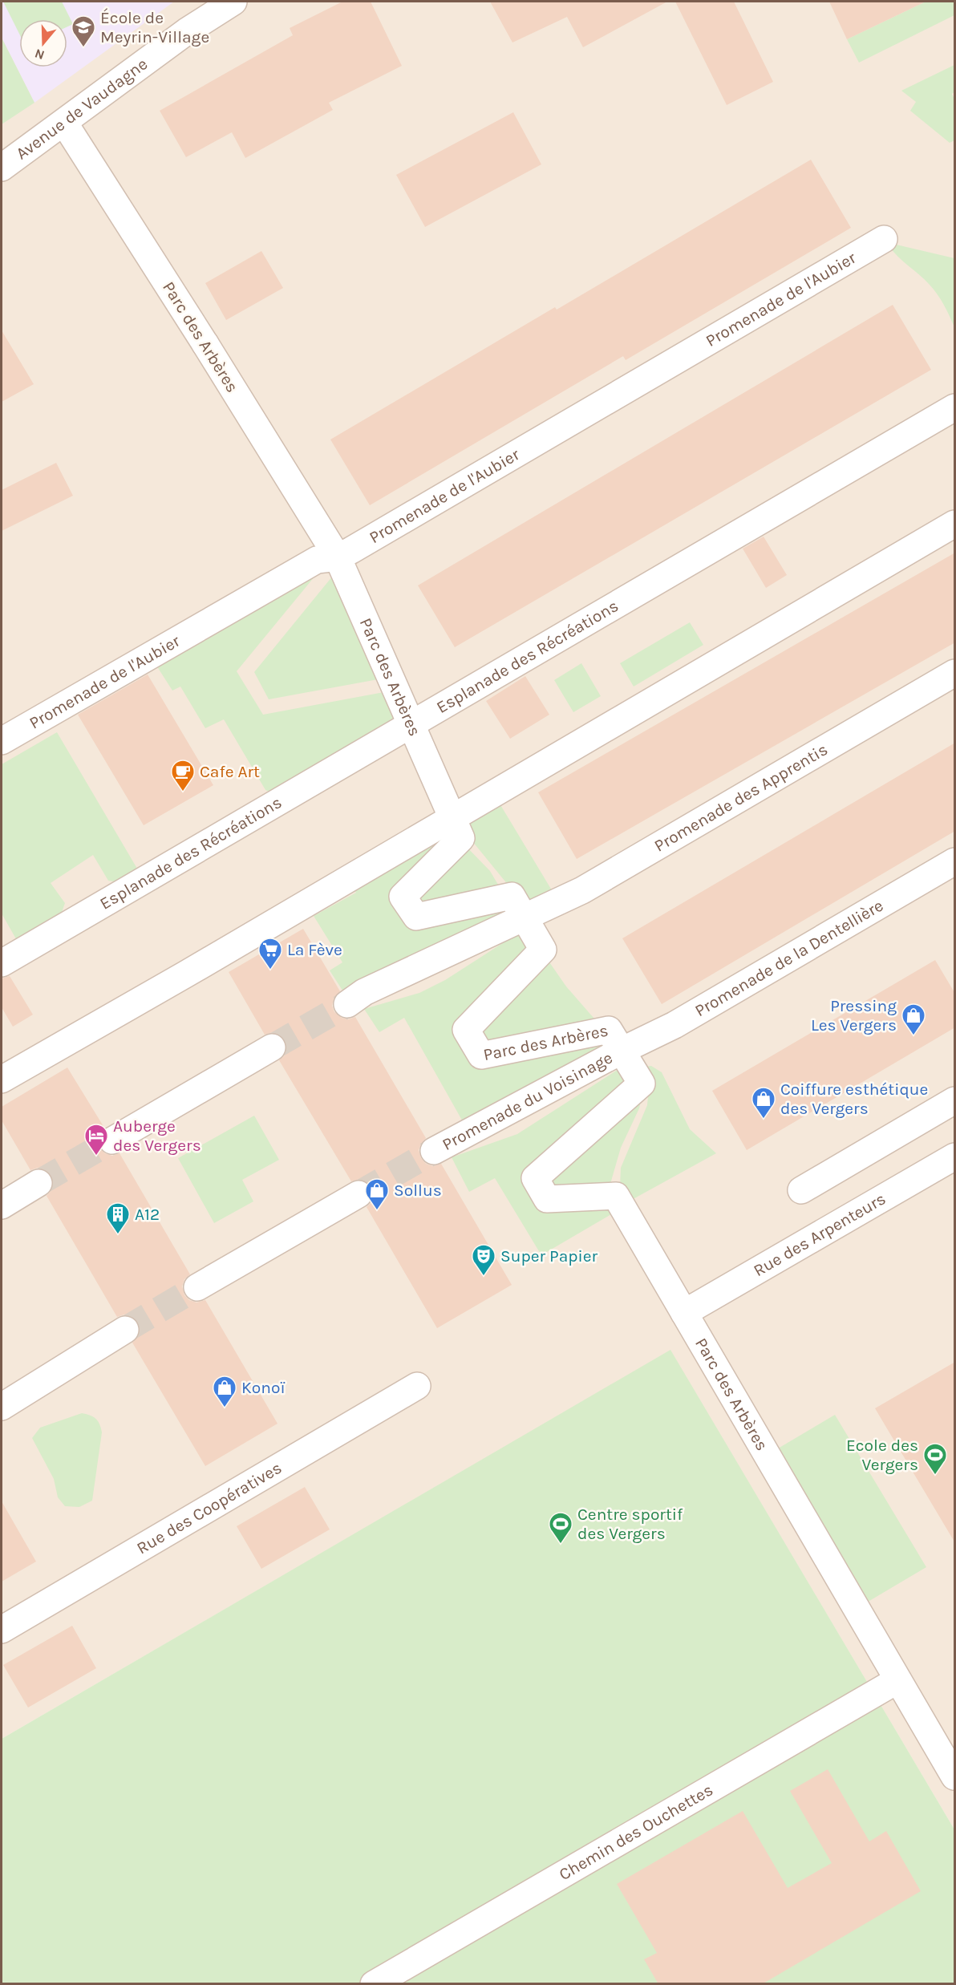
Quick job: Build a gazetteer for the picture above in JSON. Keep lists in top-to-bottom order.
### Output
{
  "streets": {
    "street": [
      "Avenue de Vaudagne",
      "Promenade de l'Aubier",
      "Parc des Arbères",
      "Esplanade des Récréations",
      "Promenade des Apprentis",
      "Promenade de la Dentellière",
      "Promenade du Voisinage",
      "Rue des Arpenteurs",
      "Rue des Coopératives",
      "Chemin des Ouchettes"
    ]
  },
  "crossings": [
    ["Avenue de Vaudagne", "Parc des Arbères"],
    ["Promenade de l'Aubier", "Parc des Arbères"],
    ["Parc des Arbères", "Esplanade des Récréations"],
    ["Parc des Arbères", "Promenade des Apprentis"],
    ["Parc des Arbères", "Promenade de la Dentellière"],
    ["Parc des Arbères", "Promenade du Voisinage"],
    ["Parc des Arbères", "Rue des Arpenteurs"],
    ["Parc des Arbères", "Chemin des Ouchettes"],
    ["Promenade de la Dentellière", "Promenade du Voisinage"]
  ],
  "places": {
    "school or university": ["École de Meyrin-Village"],
    "cafe": ["Cafe Art"],
    "supermarket": ["La Fève"],
    "shop": [
      "Pressing Les Vergers",
      "Coiffure esthétique des Vergers",
      "Sollus",
      "Konoï"
    ],
    "hotel": ["Auberge des Vergers"],
    "building": ["A12"],
    "theatre": ["Super Papier"],
    "sports": ["Ecole des Vergers", "Centre sportif des Vergers"]
  },
  "north": "bottom"
}
